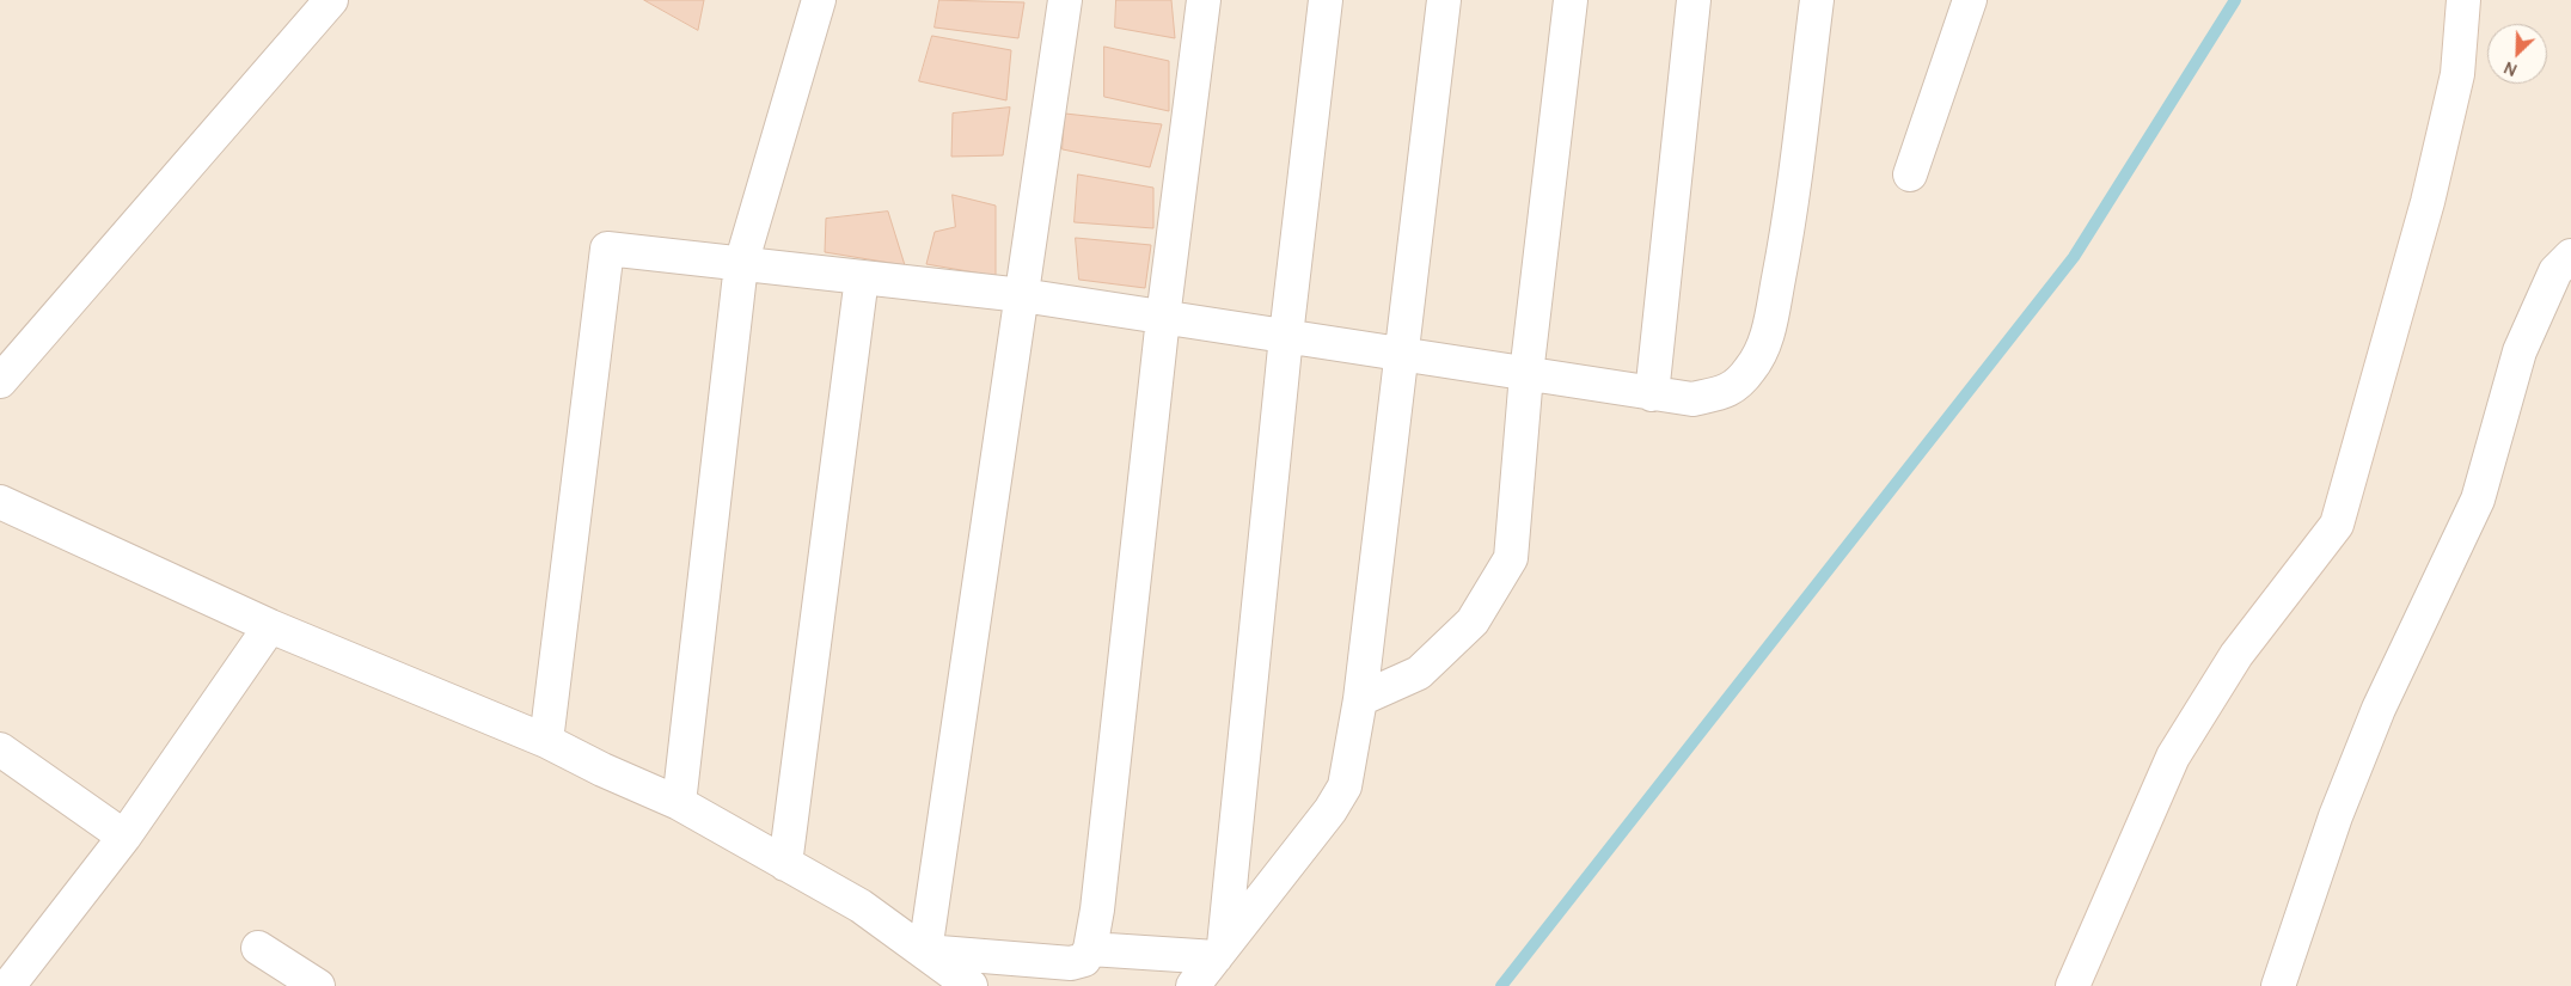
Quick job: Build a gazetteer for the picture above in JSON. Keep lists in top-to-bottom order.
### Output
{
  "north": "bottom left"
}
